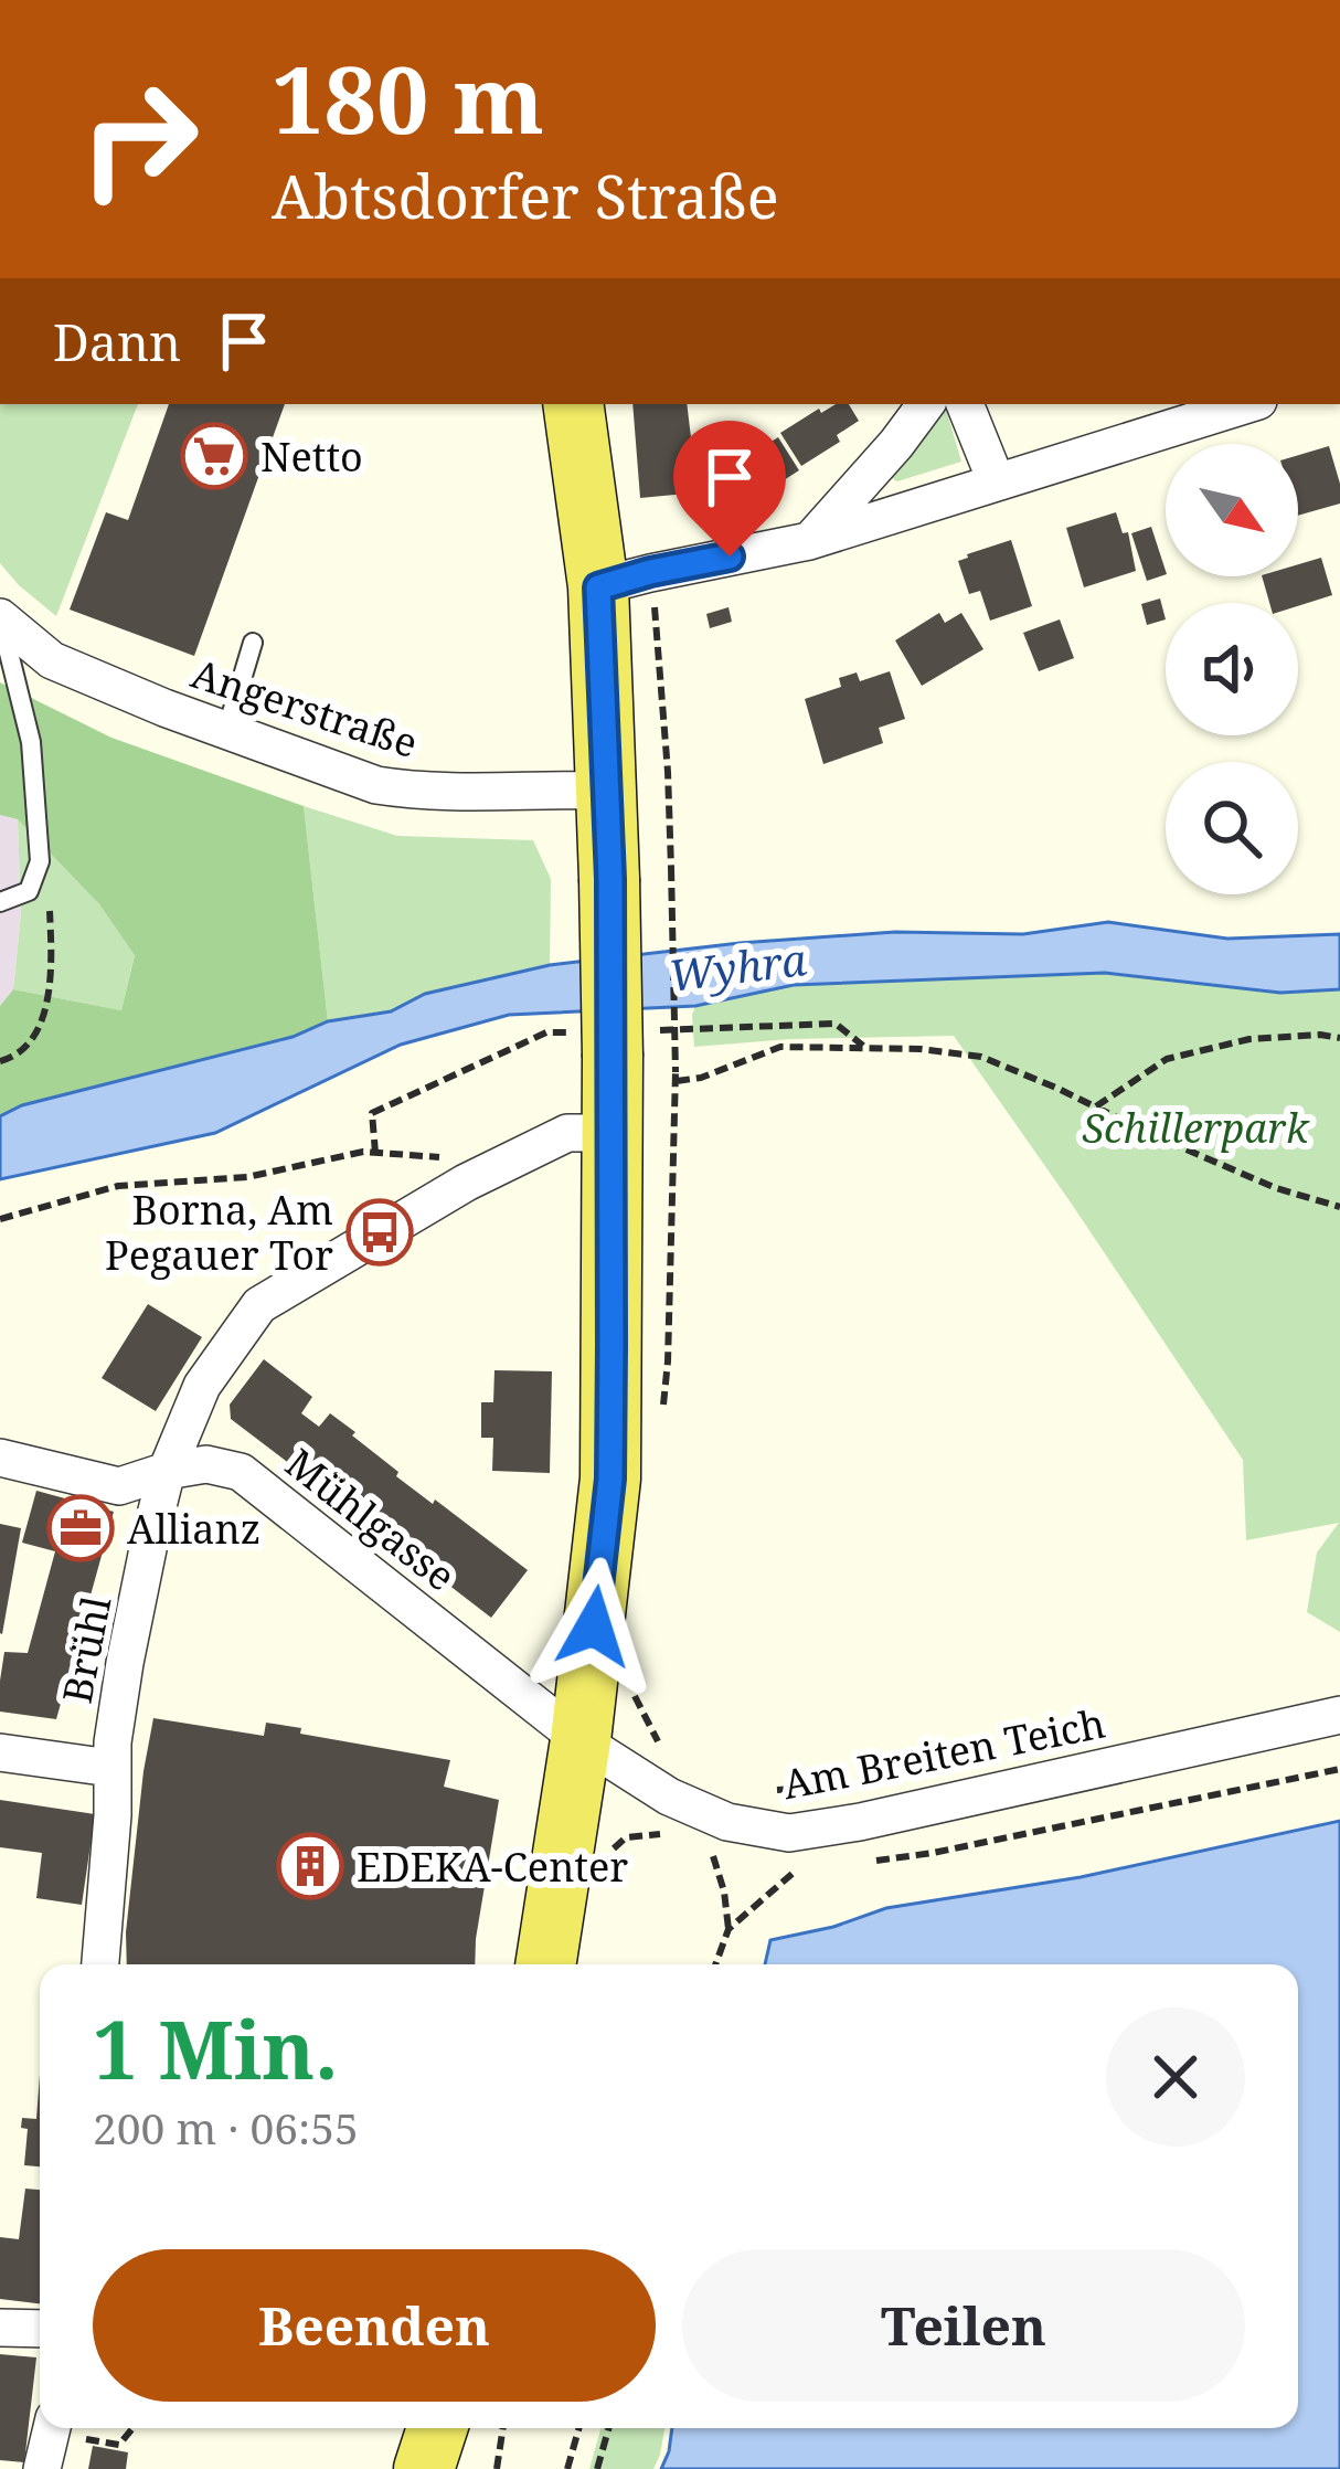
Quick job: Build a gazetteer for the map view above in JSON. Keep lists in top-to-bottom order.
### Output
{
  "streets": {
    "street": [
      "Angerstraße",
      "Mühlgasse",
      "Brühl",
      "Am Breiten Teich"
    ]
  },
  "crossings": [
    ["Mühlgasse", "Brühl"],
    ["Mühlgasse", "Am Breiten Teich"]
  ],
  "water": ["Wyhra"],
  "parks": ["Schillerpark"],
  "places": {
    "supermarket": ["Netto"],
    "bus stop": ["Borna, Am Pegauer Tor"],
    "office": ["Allianz"],
    "building": ["EDEKA-Center"]
  },
  "north": "bottom right",
  "page": {
    "turn": ["180 m", "Abtsdorfer Straße"],
    "then": "Dann",
    "heading": ["1 Min.", "200 m · 06:55"],
    "buttons": ["Beenden", "Teilen"]
  }
}
